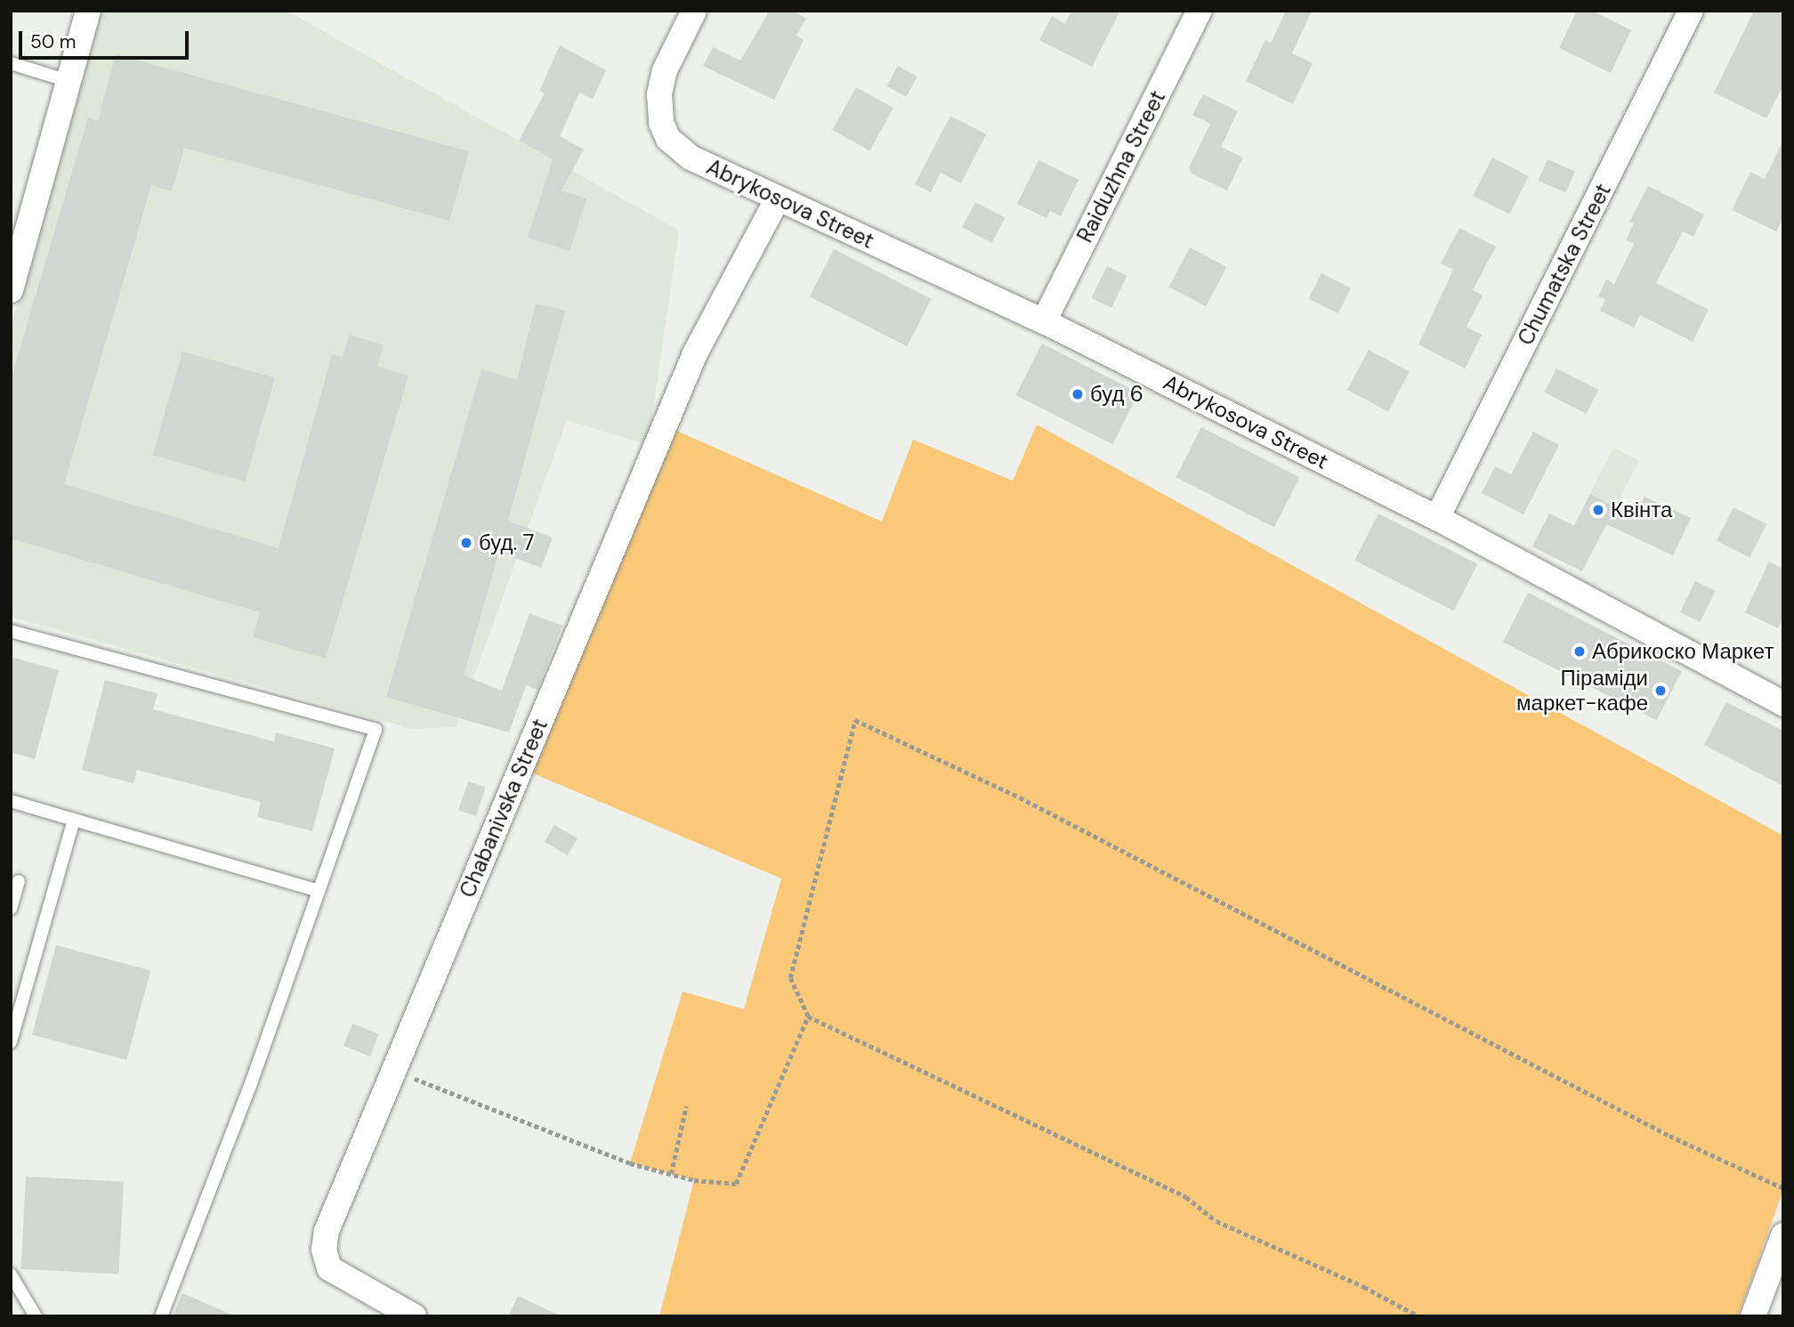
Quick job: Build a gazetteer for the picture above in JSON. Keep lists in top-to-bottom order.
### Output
{
  "streets": {
    "street": [
      "Raiduzhna Street",
      "Abrykosova Street",
      "Chumatska Street",
      "Chabanivska Street"
    ]
  },
  "crossings": [
    ["Raiduzhna Street", "Abrykosova Street"],
    ["Abrykosova Street", "Chumatska Street"],
    ["Abrykosova Street", "Chabanivska Street"]
  ],
  "places": [
    "буд 6",
    "Квінта",
    "буд. 7",
    "Абрикоско Маркет",
    "Піраміди маркет-кафе"
  ],
  "scale_bar": "50 m"
}
